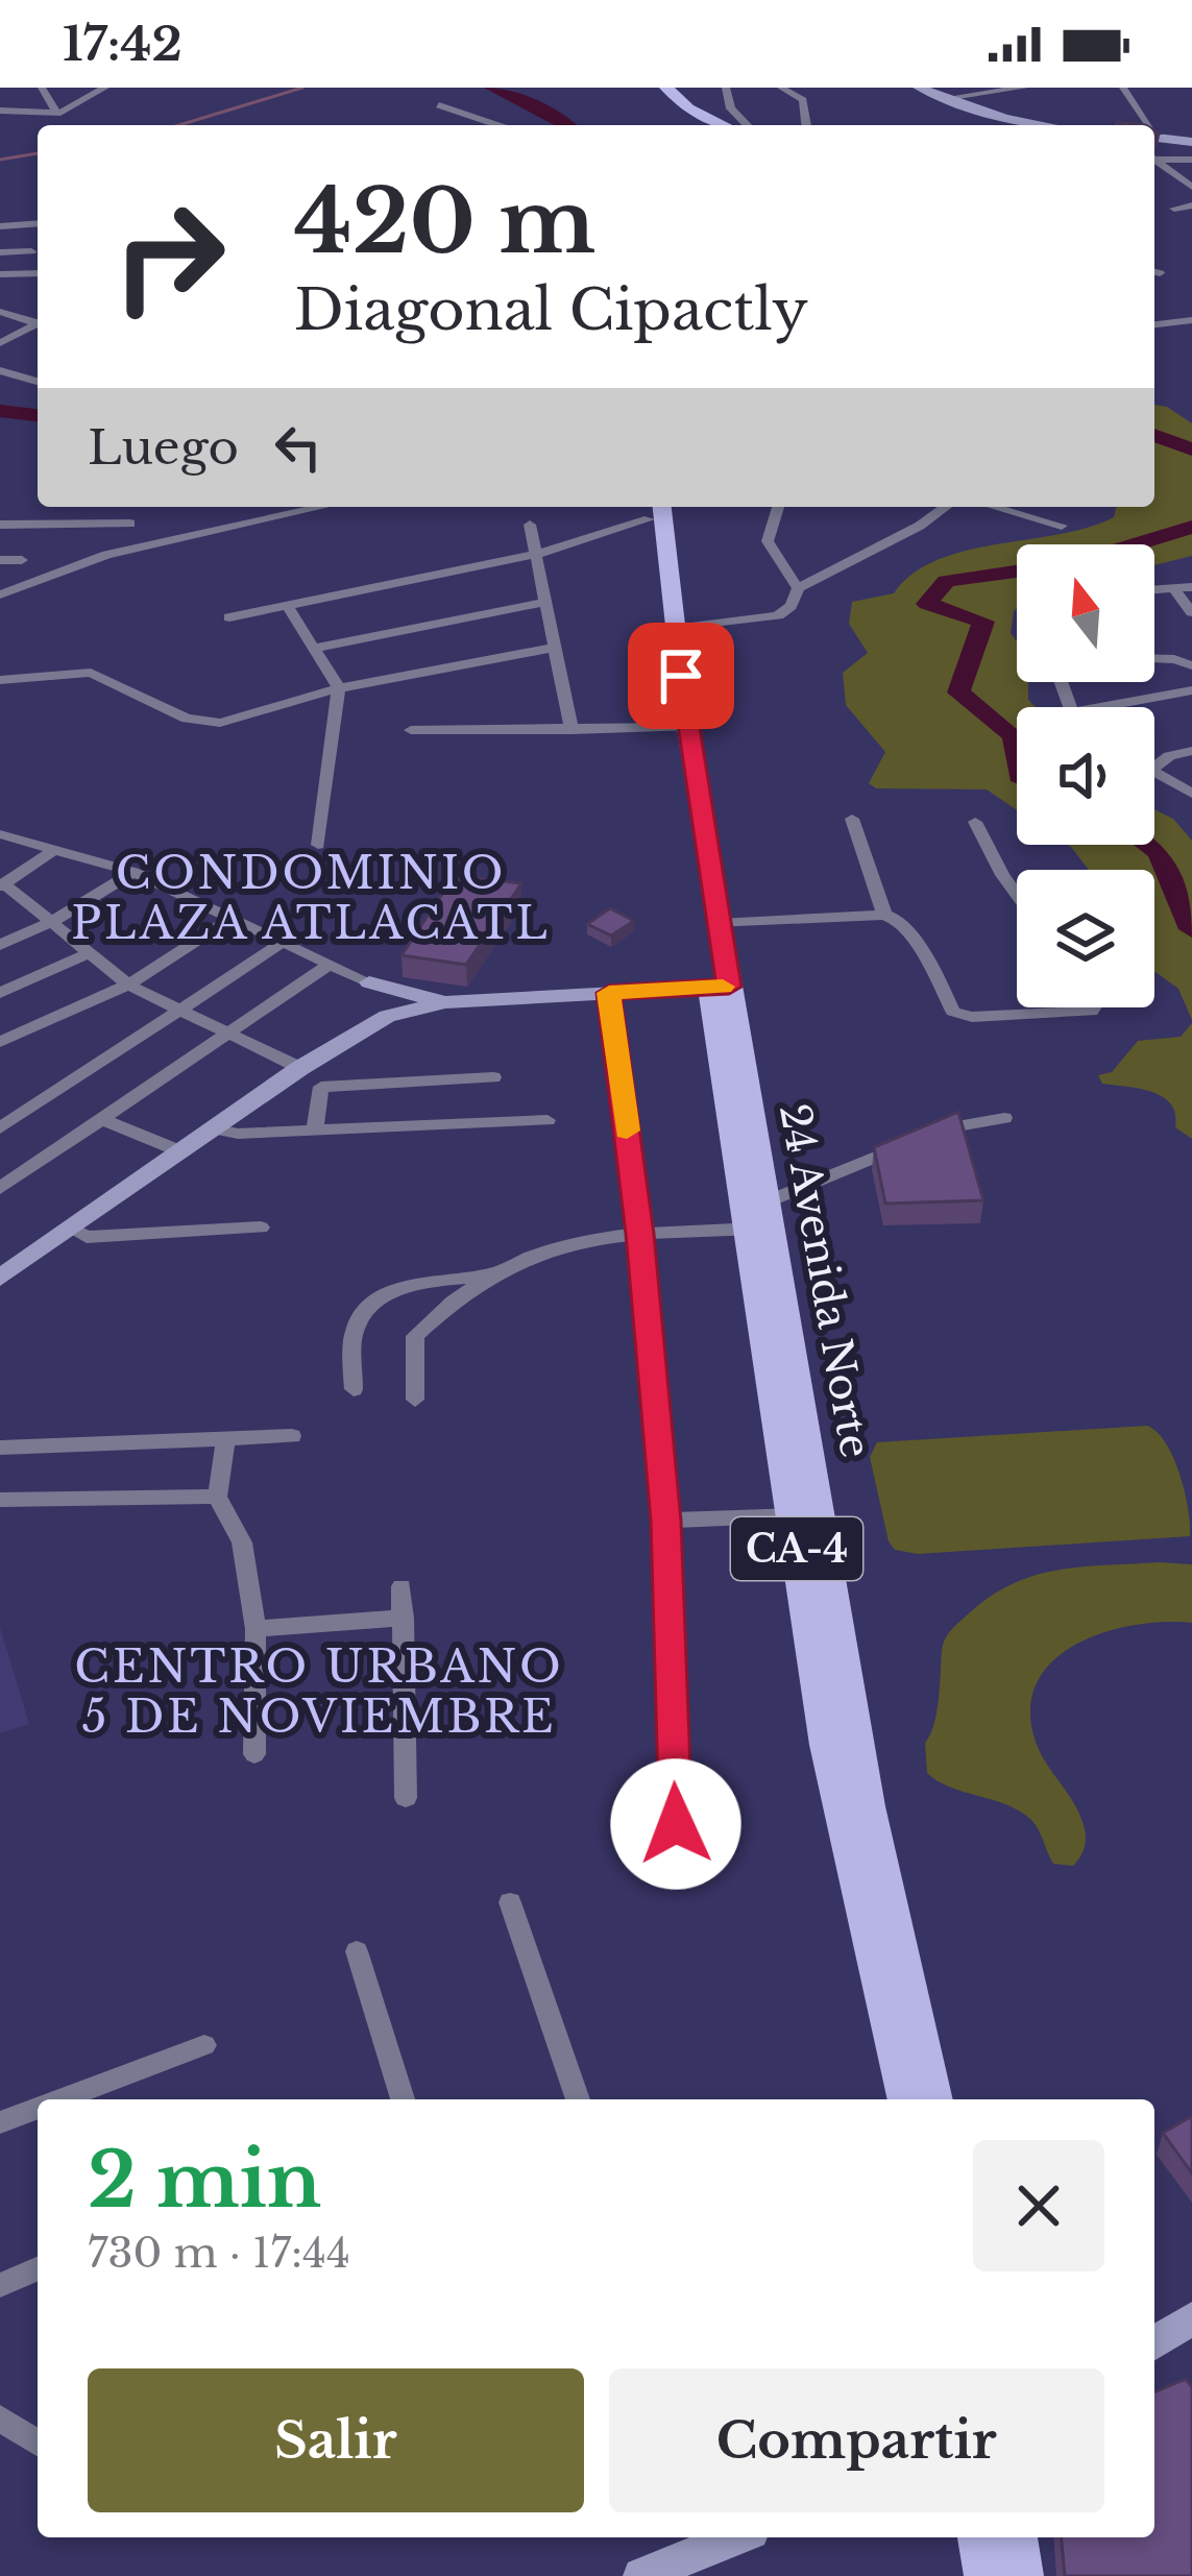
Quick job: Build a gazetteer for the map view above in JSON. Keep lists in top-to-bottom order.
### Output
{
  "streets": {
    "main road": ["24 Avenida Norte", "CA-4"]
  },
  "crossings": [
    ["24 Avenida Norte", "CA-4"]
  ],
  "districts": ["CONDOMINIO PLAZA ATLACATL", "CENTRO URBANO 5 DE NOVIEMBRE"],
  "north": "top",
  "page": {
    "status": "17:42",
    "turn": ["420 m", "Diagonal Cipactly"],
    "then": "Luego",
    "heading": ["2 min", "730 m · 17:44"],
    "buttons": ["Salir", "Compartir"]
  }
}
